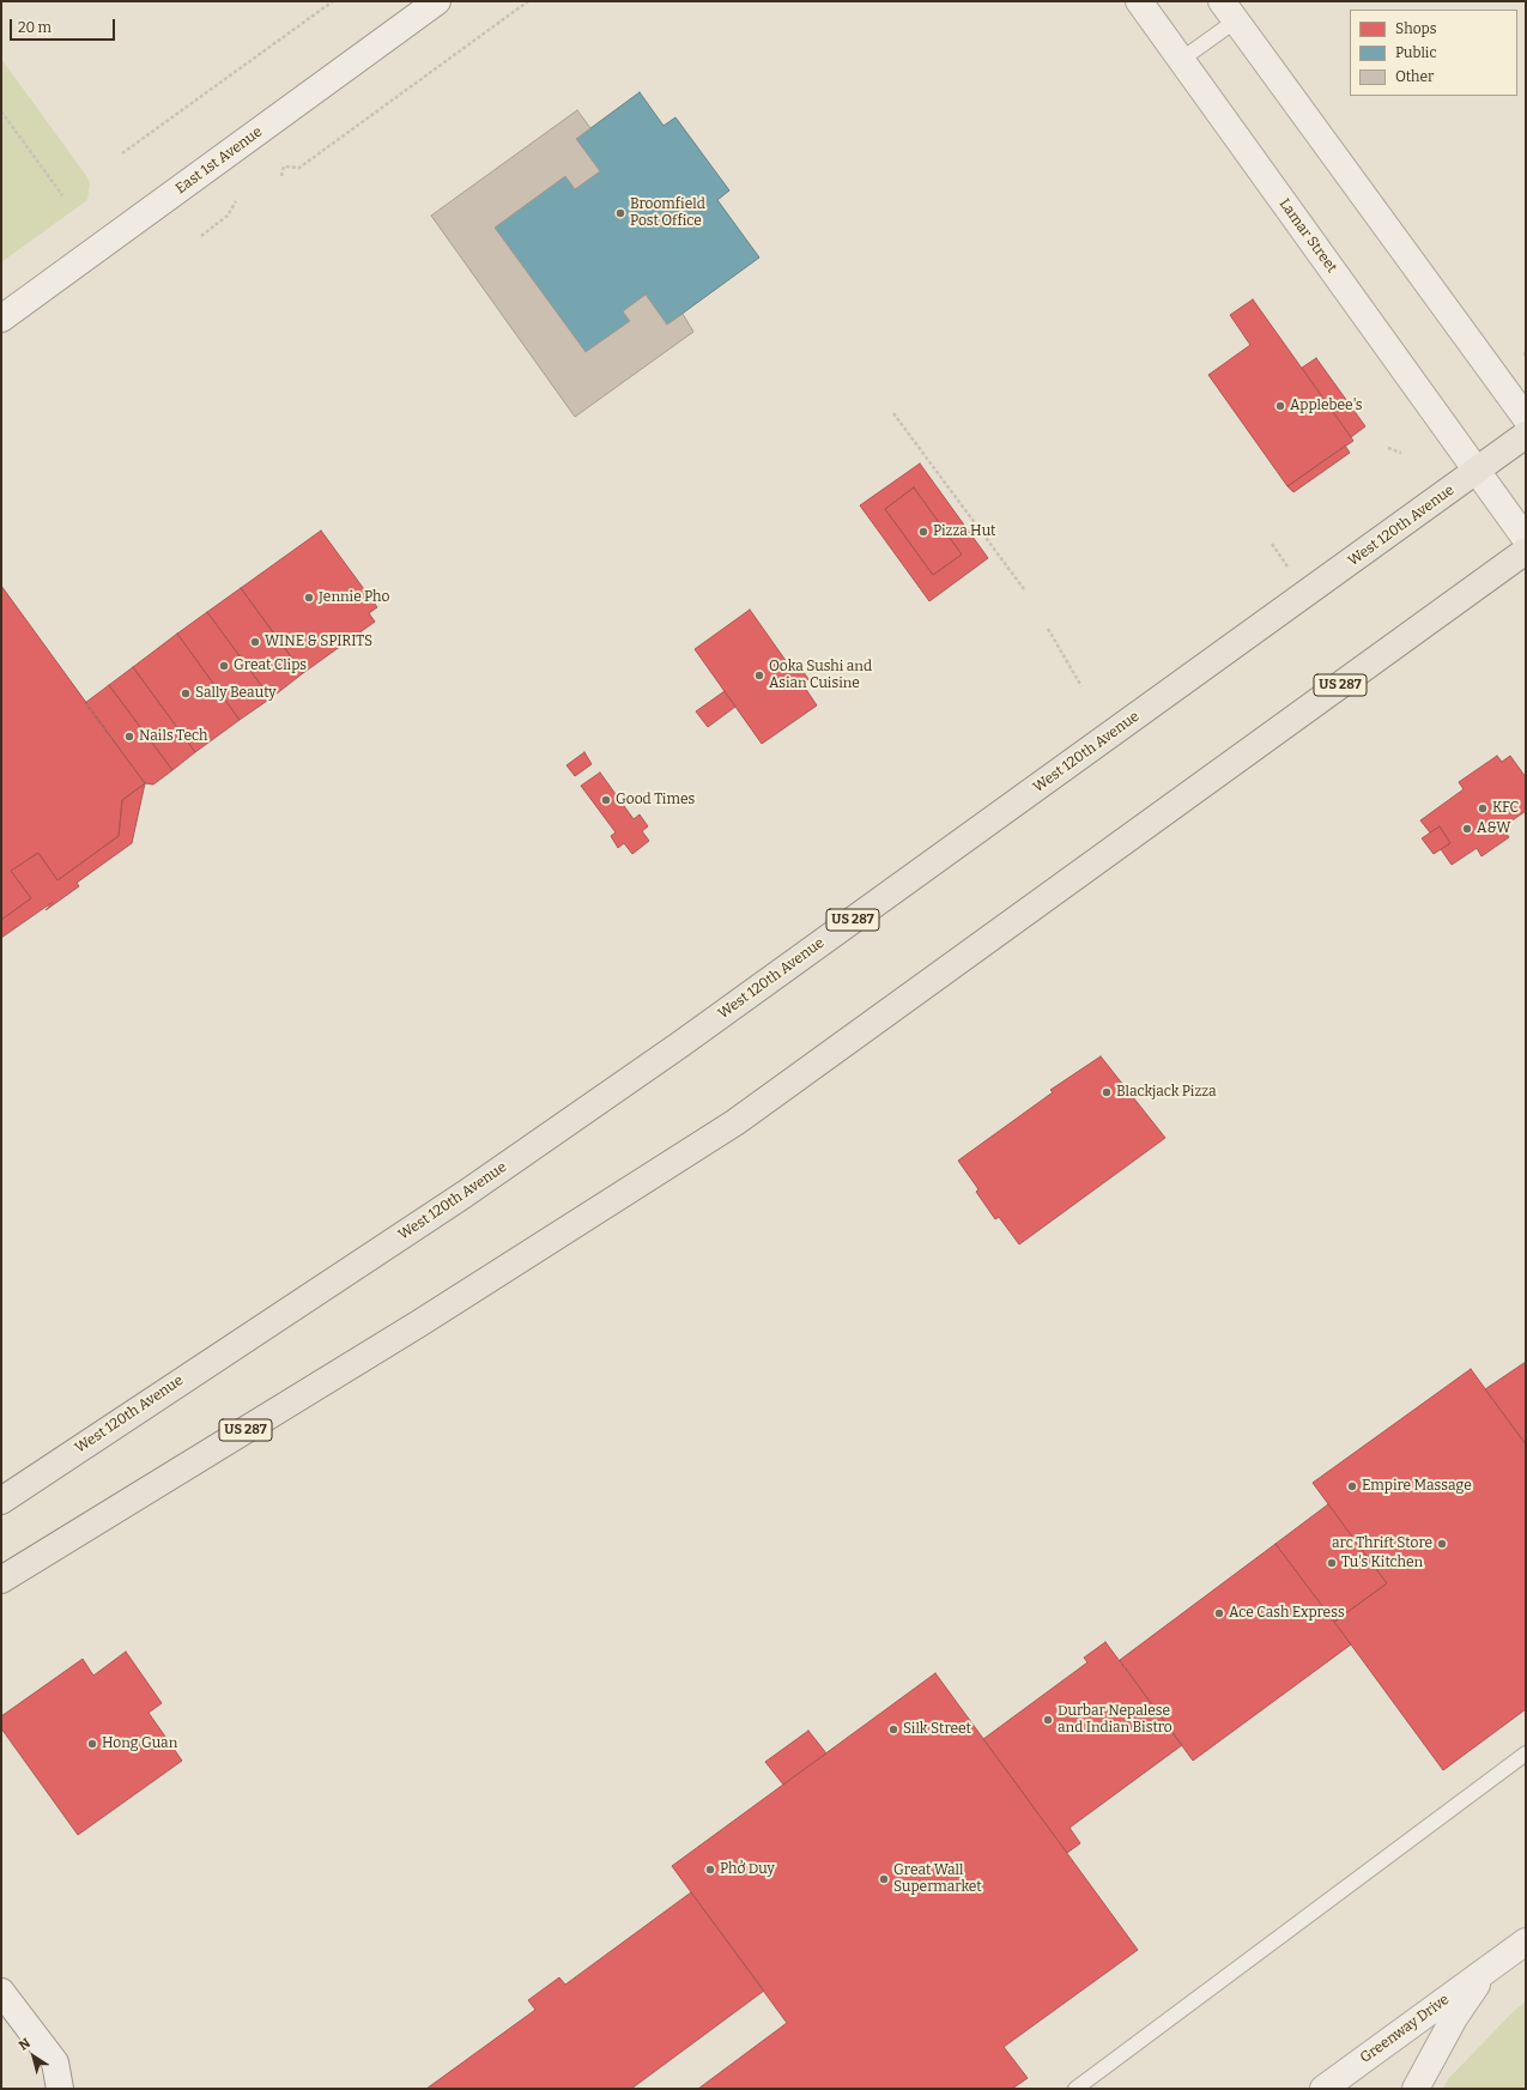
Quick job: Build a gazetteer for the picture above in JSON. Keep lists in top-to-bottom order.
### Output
{
  "streets": {
    "main road": ["West 120th Avenue", "US 287"],
    "street": ["East 1st Avenue", "Lamar Street", "Greenway Drive"]
  },
  "crossings": [
    ["Lamar Street", "West 120th Avenue"]
  ],
  "places": [
    "Broomfield Post Office",
    "Applebee's",
    "Pizza Hut",
    "Jennie Pho",
    "WINE & SPIRITS",
    "Great Clips",
    "Ooka Sushi and Asian Cuisine",
    "Sally Beauty",
    "Nails Tech",
    "Good Times",
    "KFC",
    "A&W",
    "Blackjack Pizza",
    "Empire Massage",
    "arc Thrift Store",
    "Tu's Kitchen",
    "Ace Cash Express",
    "Durbar Nepalese and Indian Bistro",
    "Silk Street",
    "Hong Guan",
    "Phở Duy",
    "Great Wall Supermarket"
  ],
  "legend": ["Shops", "Public", "Other"],
  "scale_bar": "20 m",
  "north": "top left"
}
